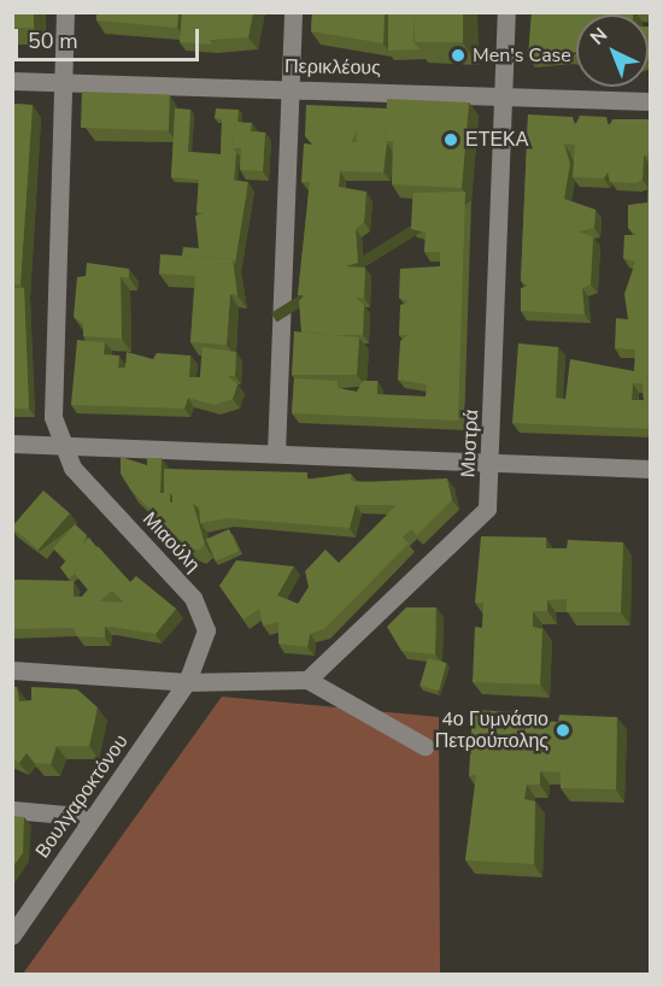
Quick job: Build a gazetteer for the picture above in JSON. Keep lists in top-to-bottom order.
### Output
{
  "streets": {
    "street": [
      "Περικλέους",
      "Μυστρά",
      "Μιαούλη",
      "Βουλγαροκτόνου"
    ]
  },
  "crossings": [
    ["Περικλέους", "Μυστρά"],
    ["Μιαούλη", "Βουλγαροκτόνου"]
  ],
  "places": ["Men's Case", "ΕΤΕΚΑ", "4ο Γυμνάσιο Πετρούπολης"],
  "scale_bar": "50 m",
  "north": "top left"
}
